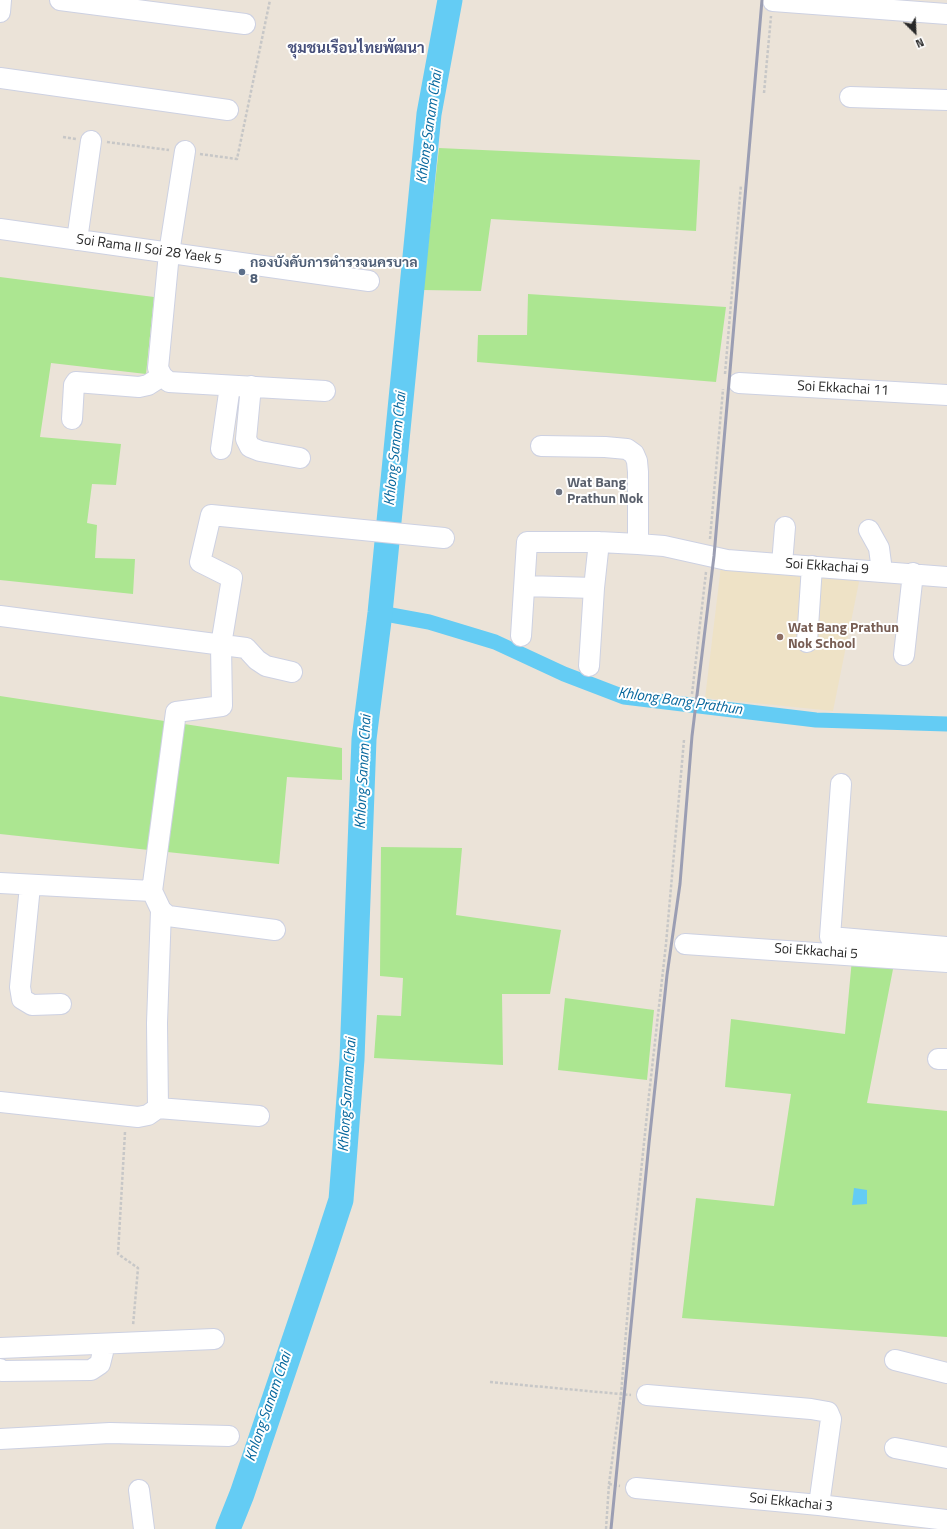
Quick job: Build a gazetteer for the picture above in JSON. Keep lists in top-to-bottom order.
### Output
{
  "streets": {
    "street": [
      "Soi Rama II Soi 28 Yaek 5",
      "Soi Ekkachai 11",
      "Soi Ekkachai 9",
      "Soi Ekkachai 5",
      "Soi Ekkachai 3"
    ]
  },
  "districts": ["ชุมชนเรือนไทยพัฒนา"],
  "water": ["Khlong Sanam Chai", "Khlong Bang Prathun"],
  "places": ["กองบังคับการตำรวจนครบาล 8", "Wat Bang Prathun Nok", "Wat Bang Prathun Nok School"],
  "north": "bottom right"
}
